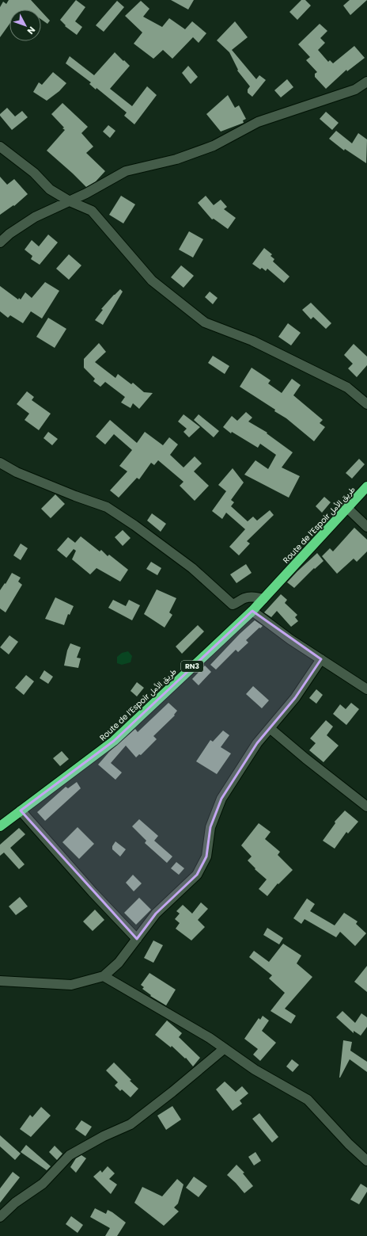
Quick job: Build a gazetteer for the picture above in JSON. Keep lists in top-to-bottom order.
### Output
{
  "streets": {
    "highway": ["Route de l’Espoir طريق الأمل", "RN3"]
  },
  "north": "bottom right"
}
